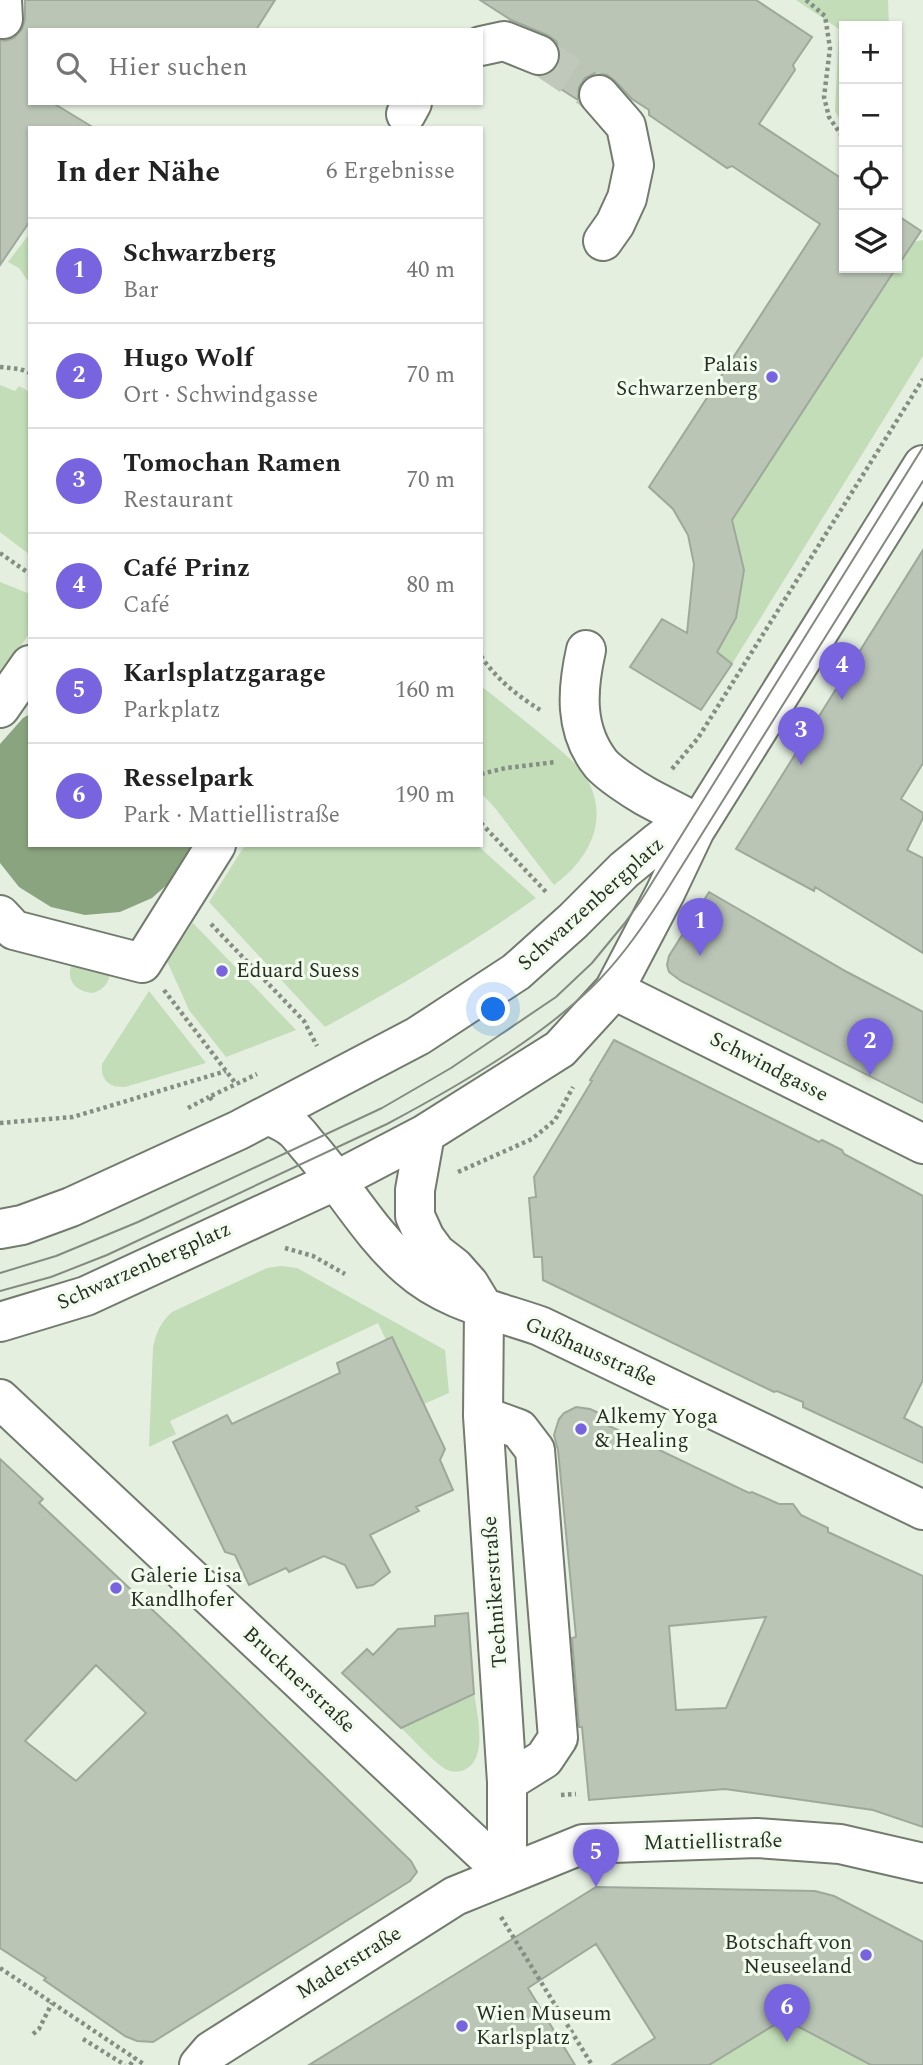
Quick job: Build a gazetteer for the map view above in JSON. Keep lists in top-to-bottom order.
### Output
{
  "streets": {
    "street": [
      "Schwarzenbergplatz",
      "Schwindgasse",
      "Gußhausstraße",
      "Technikerstraße",
      "Brucknerstraße",
      "Mattiellistraße",
      "Maderstraße"
    ]
  },
  "crossings": [
    ["Schwarzenbergplatz", "Schwindgasse"],
    ["Schwarzenbergplatz", "Gußhausstraße"],
    ["Gußhausstraße", "Technikerstraße"],
    ["Technikerstraße", "Brucknerstraße"],
    ["Technikerstraße", "Mattiellistraße"],
    ["Technikerstraße", "Maderstraße"],
    ["Brucknerstraße", "Mattiellistraße"],
    ["Brucknerstraße", "Maderstraße"],
    ["Mattiellistraße", "Maderstraße"]
  ],
  "places": [
    "Palais Schwarzenberg",
    "Eduard Suess",
    "Alkemy Yoga & Healing",
    "Galerie Lisa Kandlhofer",
    "Botschaft von Neuseeland",
    "Wien Museum Karlsplatz"
  ],
  "page": {
    "map_buttons": ["+", "−"],
    "search": "Hier suchen",
    "heading": ["In der Nähe", "6 Ergebnisse"],
    "list": [
      {
        "mark": "1",
        "name": "Schwarzberg",
        "note": "Bar",
        "value": "40 m"
      },
      {
        "mark": "2",
        "name": "Hugo Wolf",
        "note": "Ort · Schwindgasse",
        "value": "70 m"
      },
      {
        "mark": "3",
        "name": "Tomochan Ramen",
        "note": "Restaurant",
        "value": "70 m"
      },
      {
        "mark": "4",
        "name": "Café Prinz",
        "note": "Café",
        "value": "80 m"
      },
      {
        "mark": "5",
        "name": "Karlsplatzgarage",
        "note": "Parkplatz",
        "value": "160 m"
      },
      {
        "mark": "6",
        "name": "Resselpark",
        "note": "Park · Mattiellistraße",
        "value": "190 m"
      }
    ],
    "pins": [
      "4",
      "3",
      "1",
      "2",
      "5",
      "6"
    ]
  }
}
